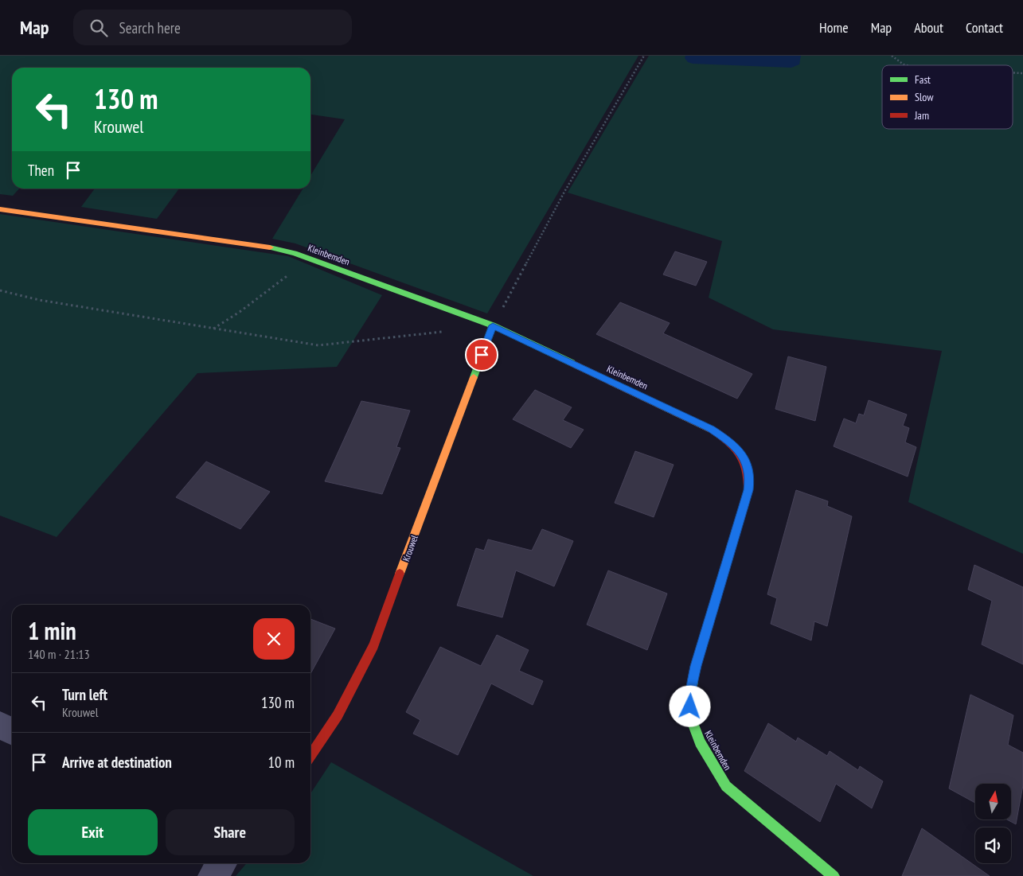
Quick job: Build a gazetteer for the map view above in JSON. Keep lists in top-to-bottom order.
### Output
{
  "streets": {
    "street": ["Kleinbemden", "Krouwel"]
  },
  "crossings": [
    ["Kleinbemden", "Krouwel"]
  ],
  "legend": ["Fast", "Slow", "Jam"],
  "north": "top",
  "page": {
    "header": "Map",
    "search": "Search here",
    "nav": [
      "Home",
      "Map",
      "About",
      "Contact"
    ],
    "turn": ["130 m", "Krouwel"],
    "then": "Then",
    "heading": ["1 min", "140 m · 21:13"],
    "list": [
      {
        "name": "Turn left",
        "note": "Krouwel",
        "value": "130 m"
      },
      {
        "name": "Arrive at destination",
        "value": "10 m"
      }
    ],
    "buttons": ["Exit", "Share"]
  }
}
